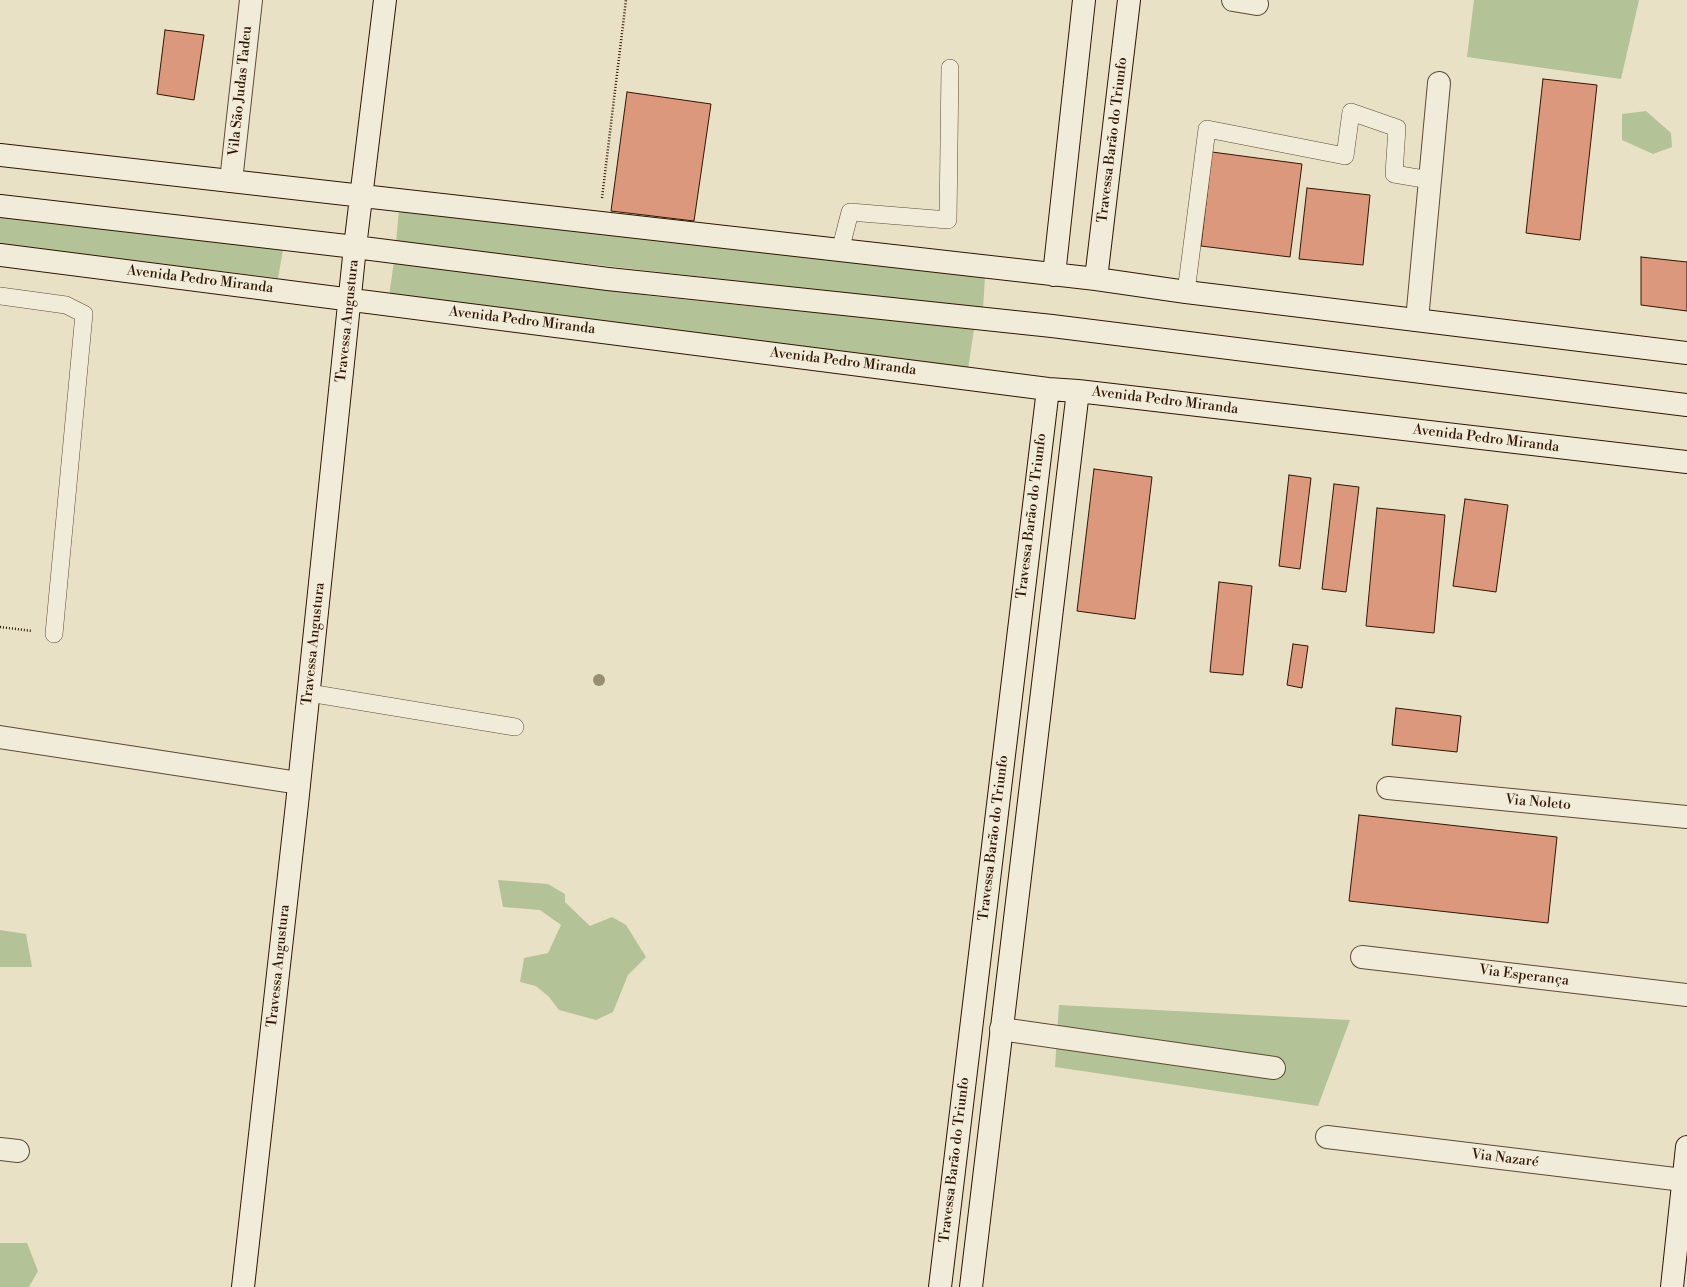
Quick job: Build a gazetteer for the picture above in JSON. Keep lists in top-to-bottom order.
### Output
{
  "streets": {
    "street": [
      "Vila São Judas Tadeu",
      "Travessa Barão do Triunfo",
      "Avenida Pedro Miranda",
      "Travessa Angustura",
      "Via Noleto",
      "Via Esperança",
      "Via Nazaré"
    ]
  },
  "crossings": [
    ["Travessa Barão do Triunfo", "Avenida Pedro Miranda"],
    ["Avenida Pedro Miranda", "Travessa Angustura"]
  ]
}
